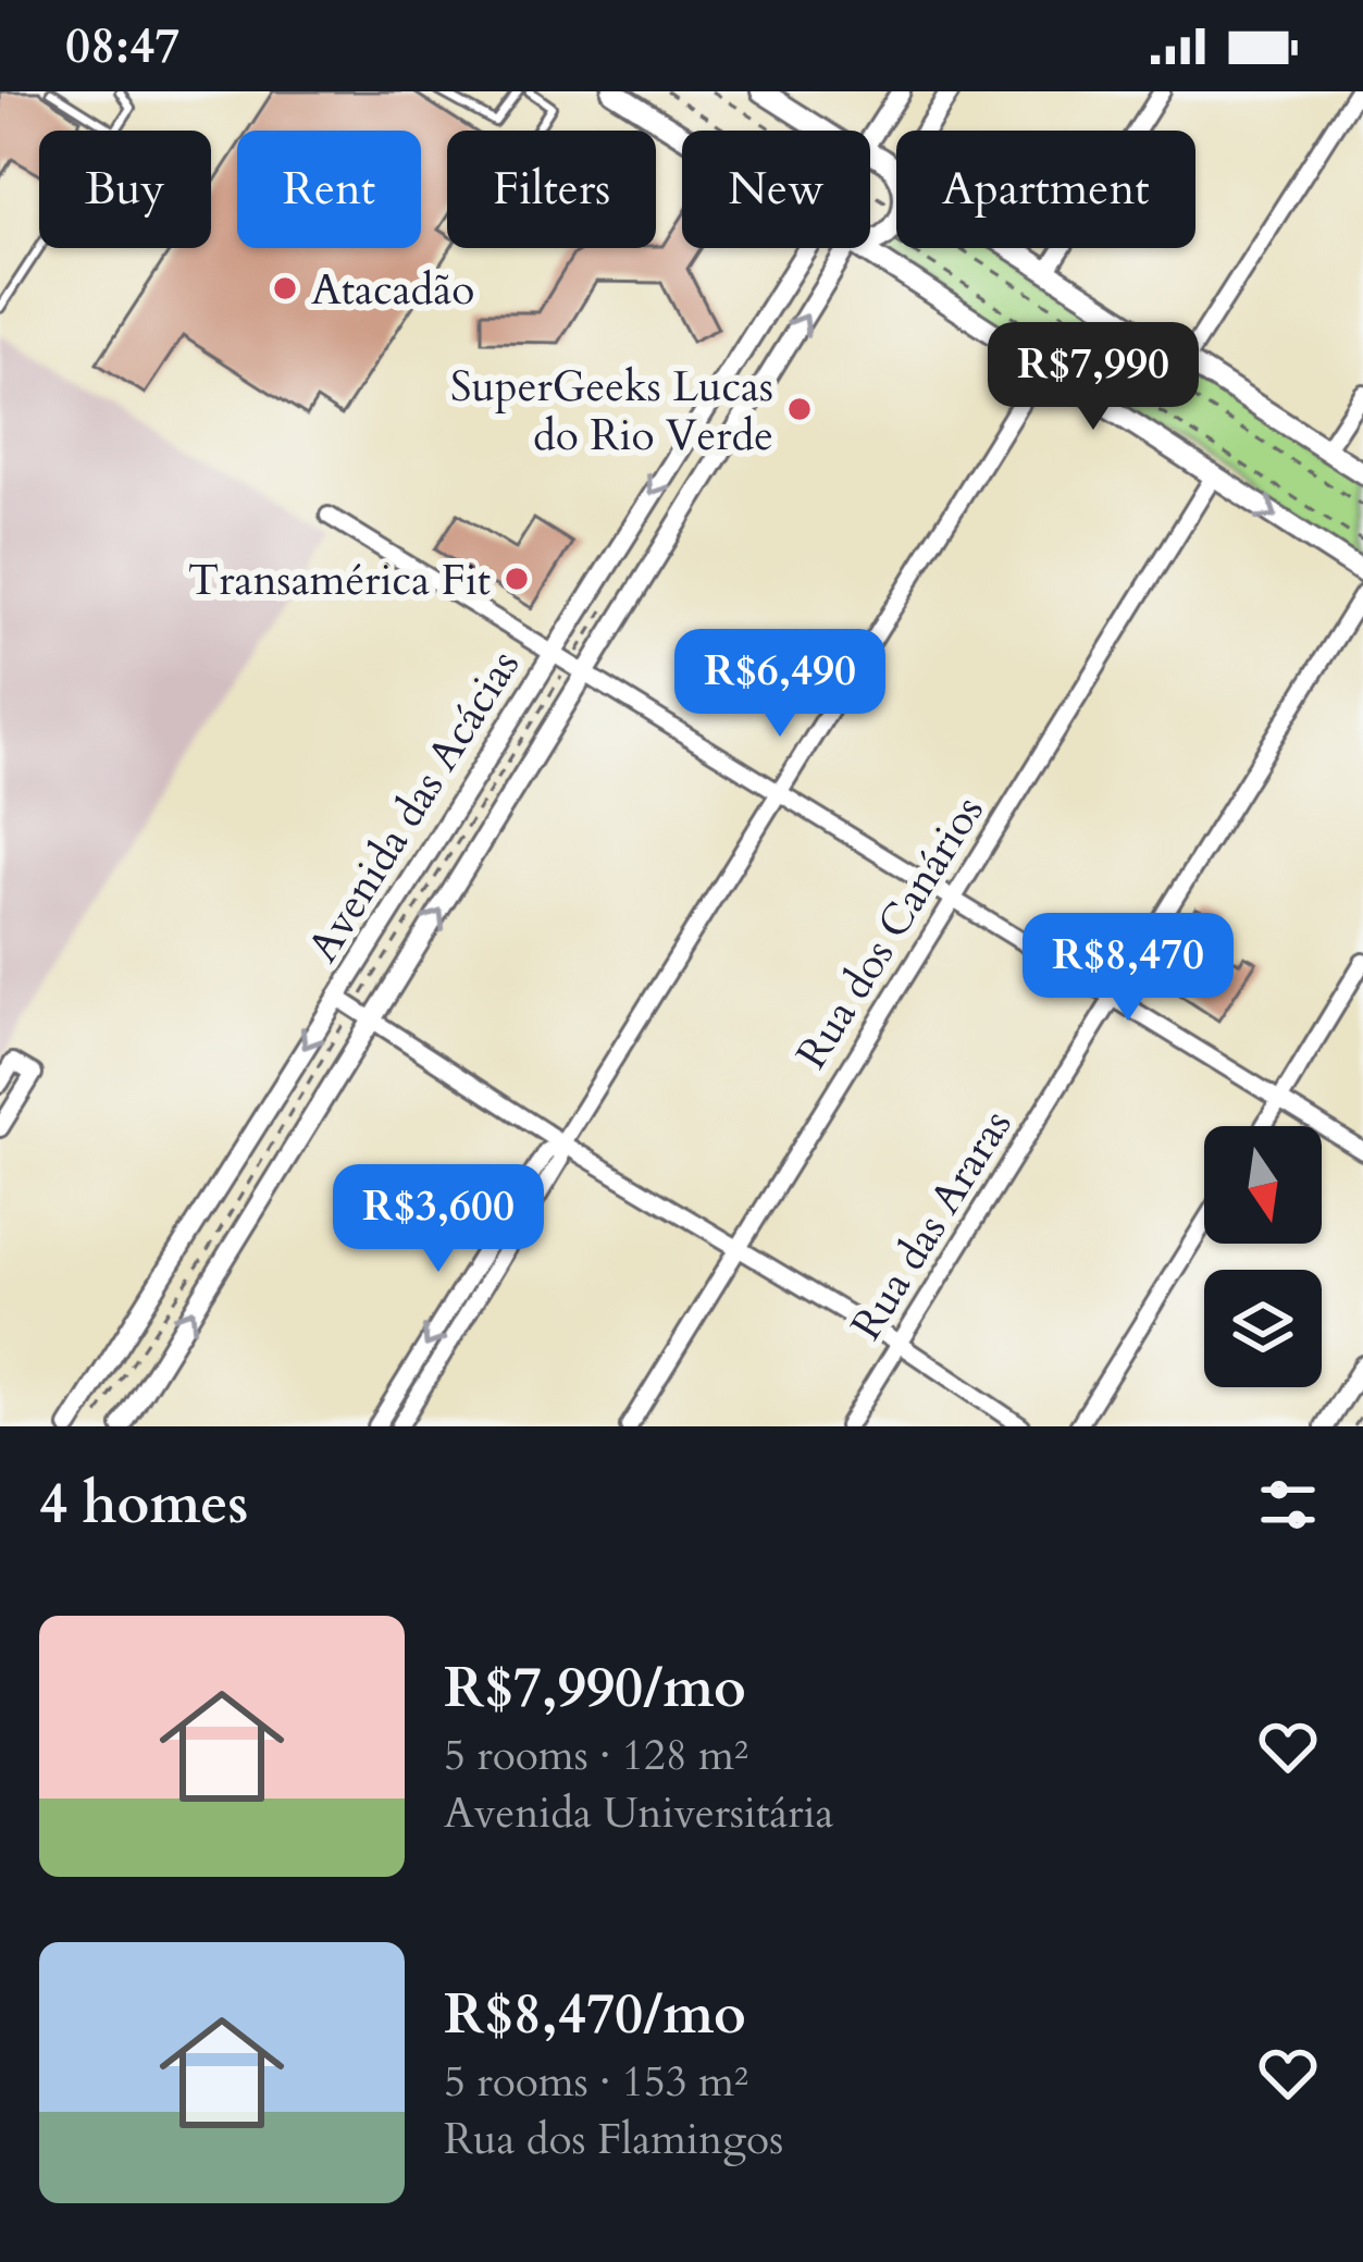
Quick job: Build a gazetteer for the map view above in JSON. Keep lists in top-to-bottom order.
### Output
{
  "streets": {
    "street": ["Avenida das Acácias", "Rua dos Canários", "Rua das Araras"]
  },
  "places": ["Atacadão", "SuperGeeks Lucas do Rio Verde", "Transamérica Fit"],
  "north": "bottom",
  "page": {
    "status": "08:47",
    "chip": [
      "Buy",
      "Rent",
      "Filters",
      "New",
      "Apartment"
    ],
    "price": [
      "R$7,990",
      "R$6,490",
      "R$8,470",
      "R$3,600"
    ],
    "heading": "4 homes",
    "list": [
      {
        "name": "R$7,990/mo",
        "note": "5 rooms · 128 m² · Avenida Universitária"
      },
      {
        "name": "R$8,470/mo",
        "note": "5 rooms · 153 m² · Rua dos Flamingos"
      }
    ]
  }
}
